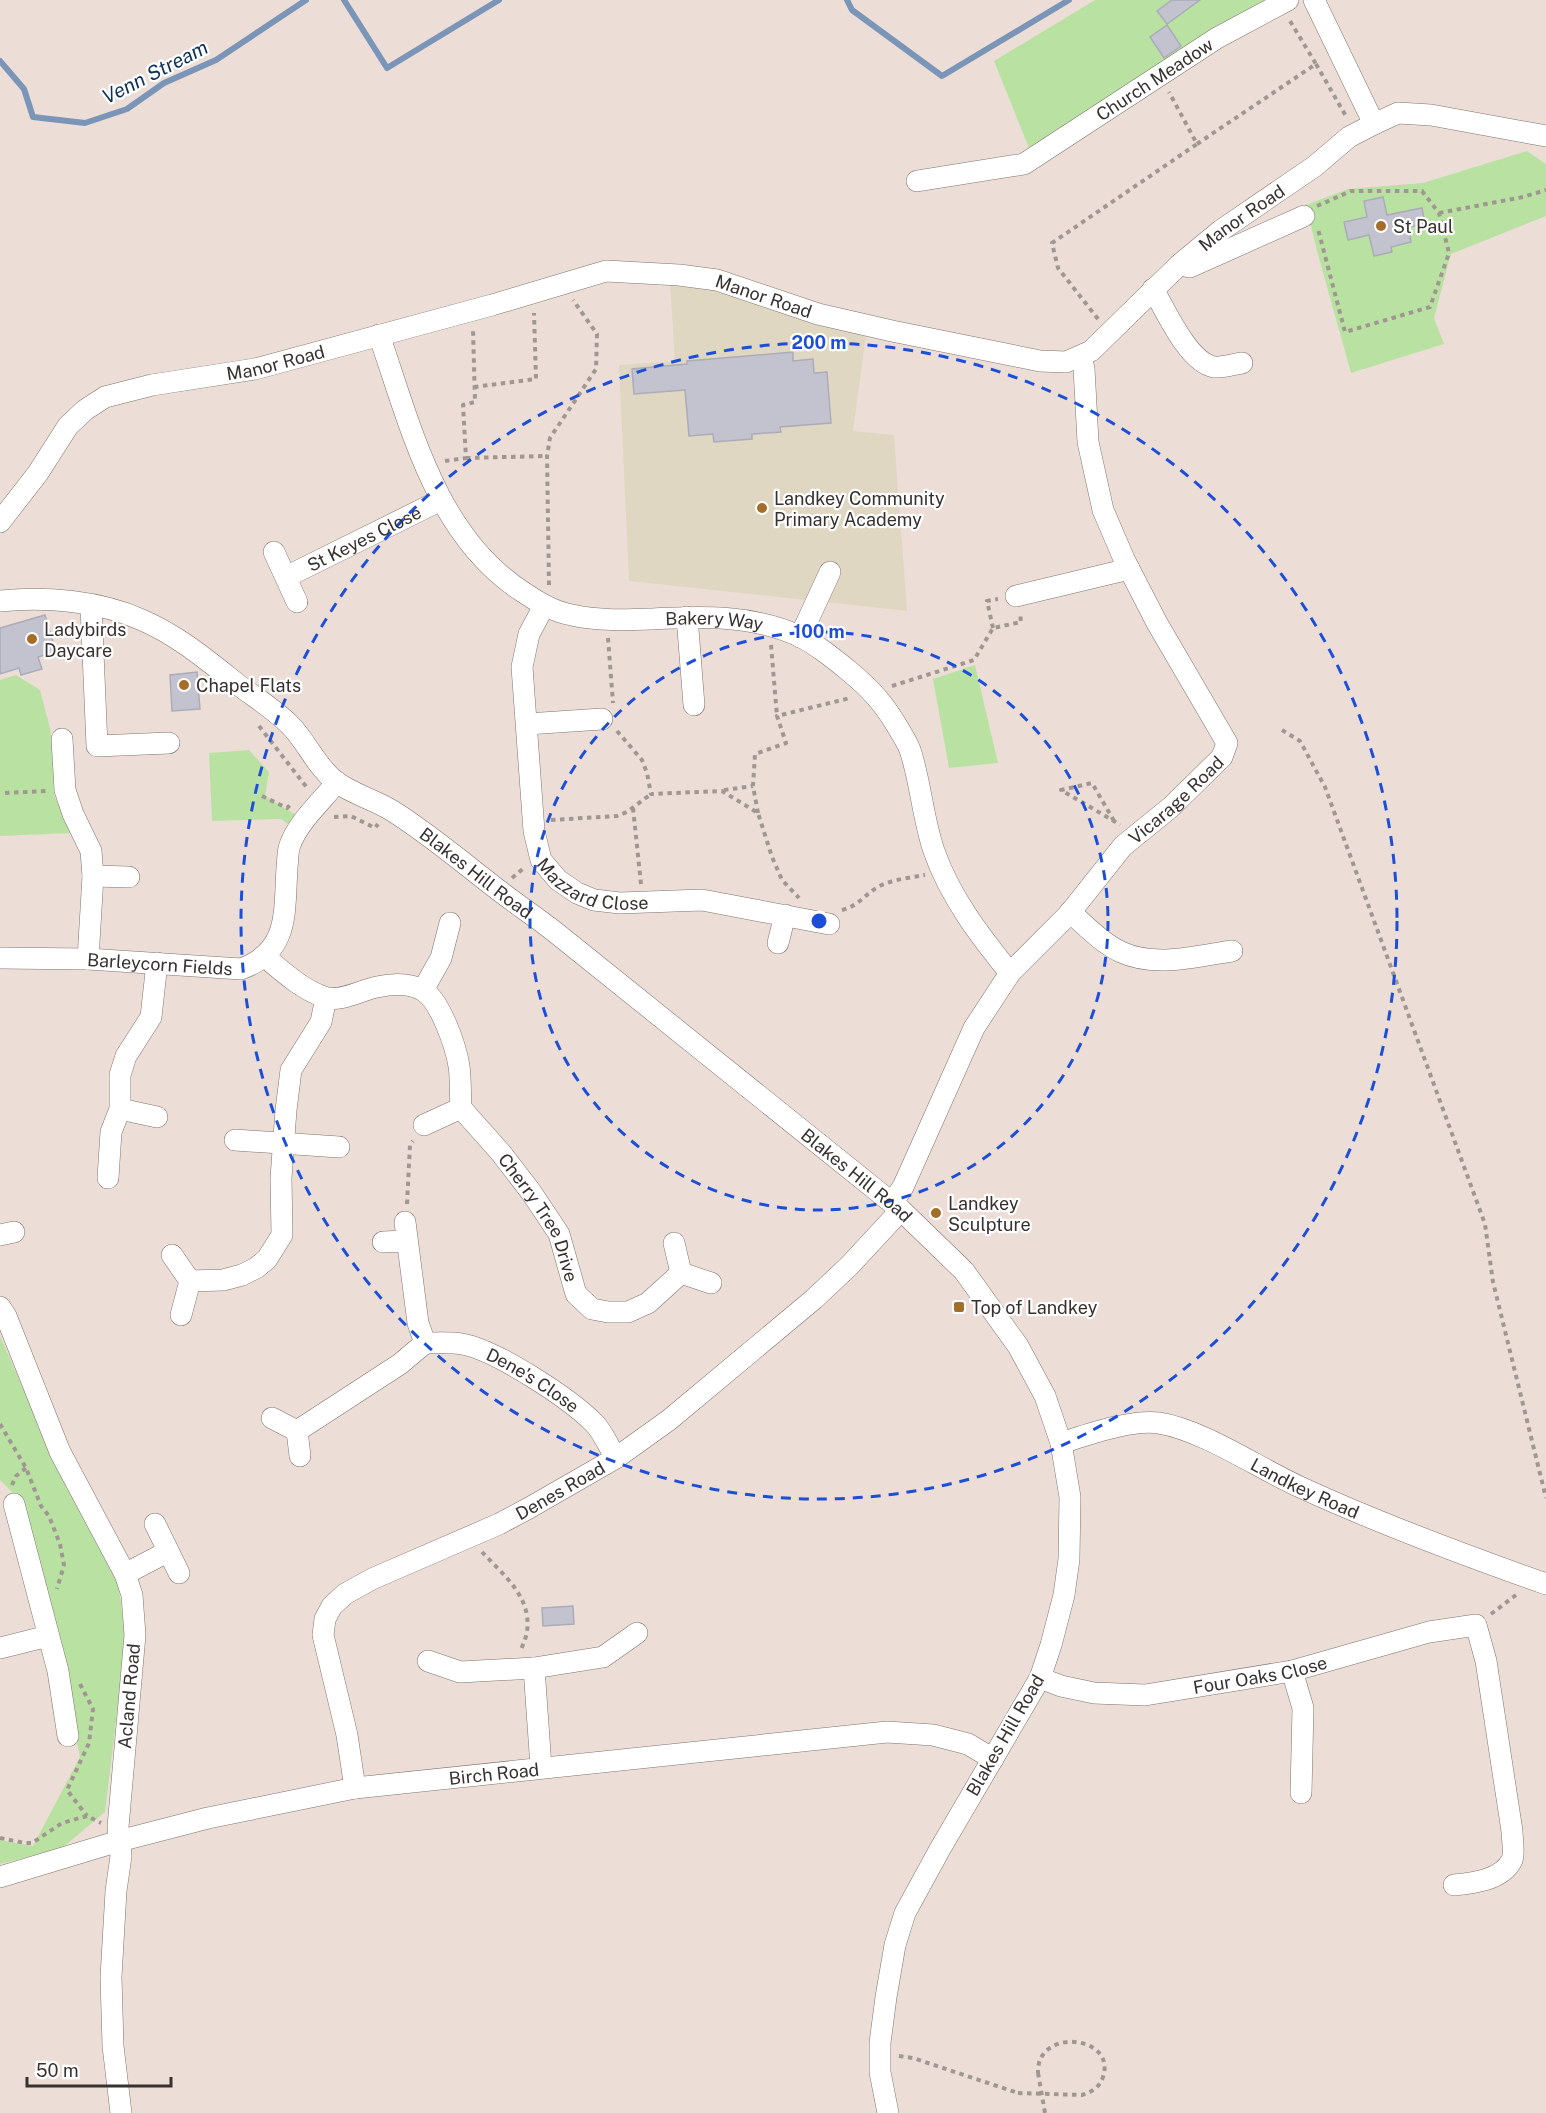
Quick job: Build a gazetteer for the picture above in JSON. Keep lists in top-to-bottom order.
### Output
{
  "streets": {
    "street": [
      "Church Meadow",
      "Manor Road",
      "St Keyes Close",
      "Bakery Way",
      "Vicarage Road",
      "Blakes Hill Road",
      "Mazzard Close",
      "Barleycorn Fields",
      "Cherry Tree Drive",
      "Dene's Close",
      "Landkey Road",
      "Denes Road",
      "Four Oaks Close",
      "Acland Road",
      "Birch Road"
    ]
  },
  "crossings": [
    ["Manor Road", "Bakery Way"],
    ["Manor Road", "Vicarage Road"],
    ["St Keyes Close", "Bakery Way"],
    ["Bakery Way", "Vicarage Road"],
    ["Bakery Way", "Mazzard Close"],
    ["Vicarage Road", "Blakes Hill Road"],
    ["Vicarage Road", "Denes Road"],
    ["Blakes Hill Road", "Barleycorn Fields"],
    ["Blakes Hill Road", "Landkey Road"],
    ["Blakes Hill Road", "Denes Road"],
    ["Blakes Hill Road", "Four Oaks Close"],
    ["Blakes Hill Road", "Birch Road"],
    ["Dene's Close", "Denes Road"],
    ["Denes Road", "Birch Road"],
    ["Acland Road", "Birch Road"]
  ],
  "water": ["Venn Stream"],
  "places": {
    "other": [
      "St Paul",
      "Landkey Community Primary Academy",
      "Ladybirds Daycare",
      "Chapel Flats",
      "Landkey Sculpture"
    ],
    "transit": ["Top of Landkey"]
  },
  "scale_bar": "50 m",
  "rings": ["200 m", "100 m"]
}
